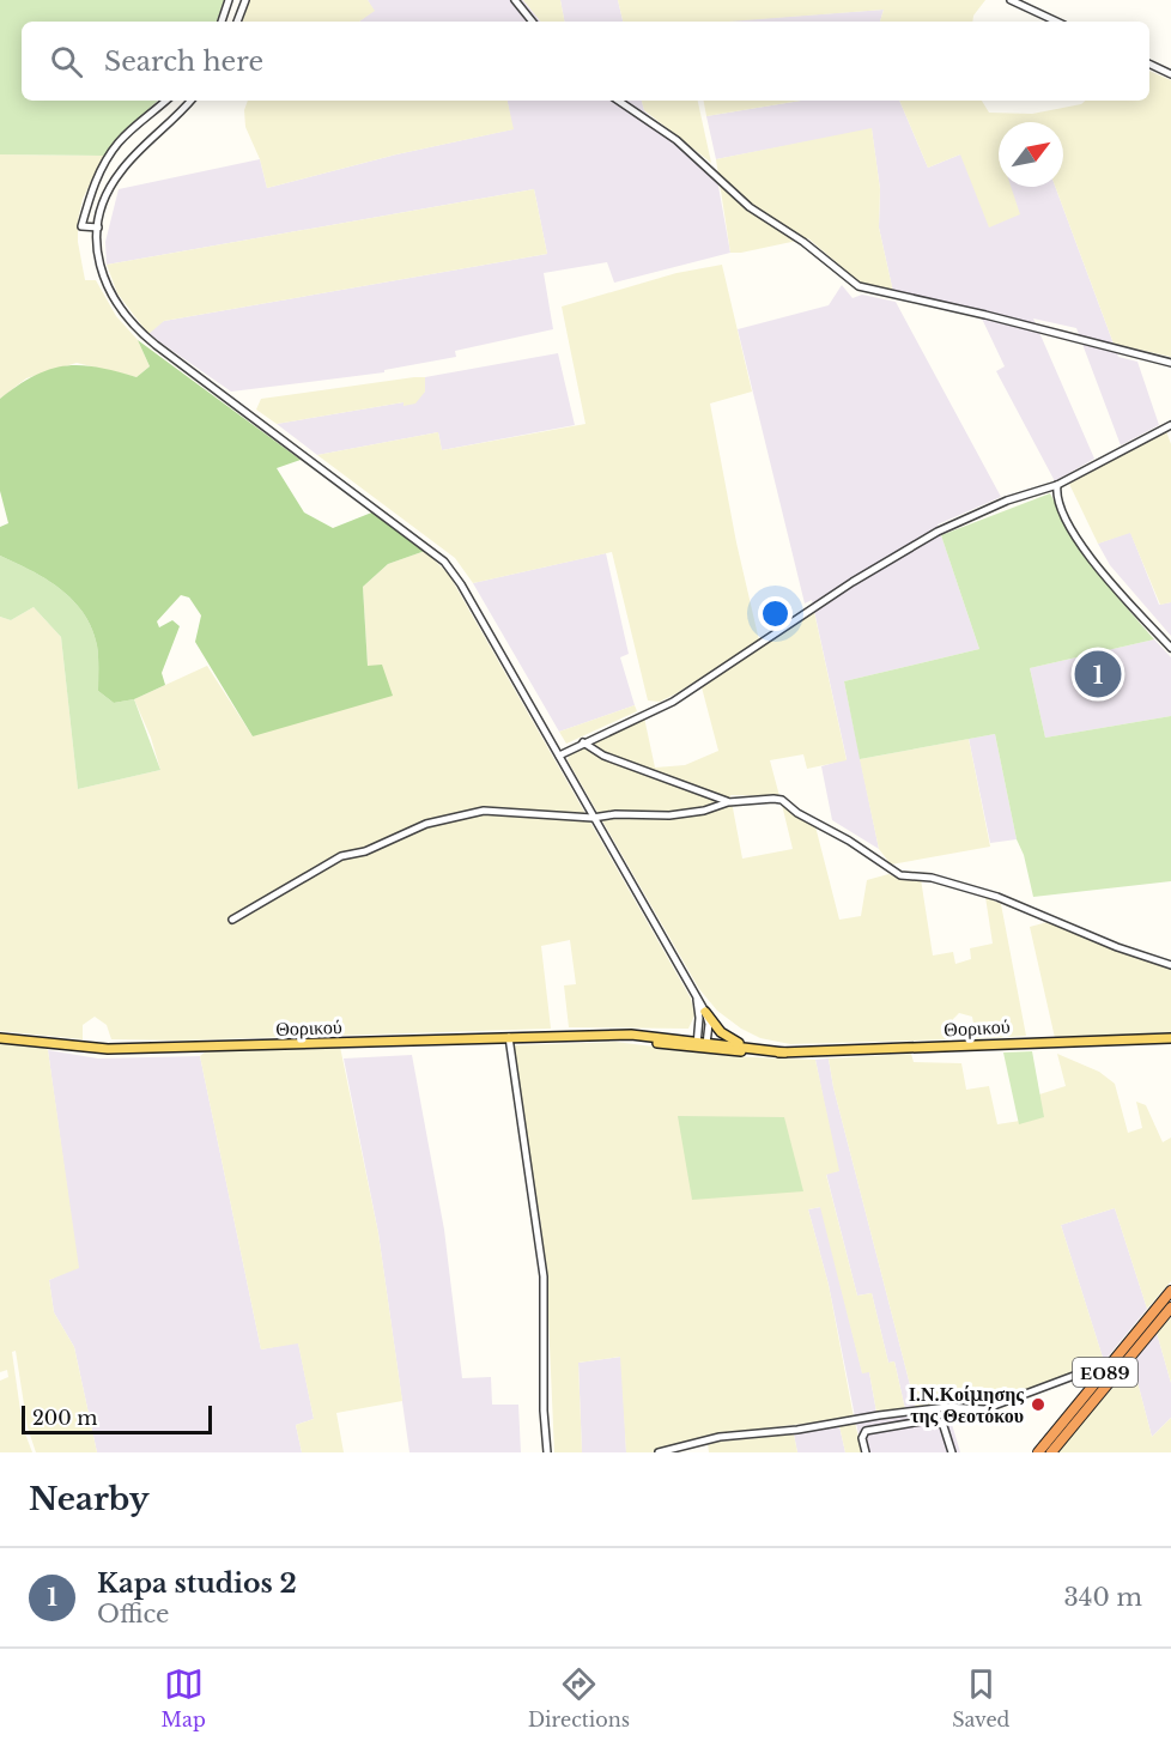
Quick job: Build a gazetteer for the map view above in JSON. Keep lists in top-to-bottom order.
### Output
{
  "streets": {
    "highway": ["ΕΟ89"],
    "main road": ["Θορικού"]
  },
  "places": ["Ι.Ν.Κοίμησης της Θεοτόκου"],
  "scale_bar": "200 m",
  "north": "top right",
  "page": {
    "search": "Search here",
    "pins": "1",
    "scale": "200 m",
    "heading": "Nearby",
    "list": [
      {
        "mark": "1",
        "name": "Kapa studios 2",
        "note": "Office",
        "value": "340 m"
      }
    ],
    "nav": ["Map", "Directions", "Saved"]
  }
}
